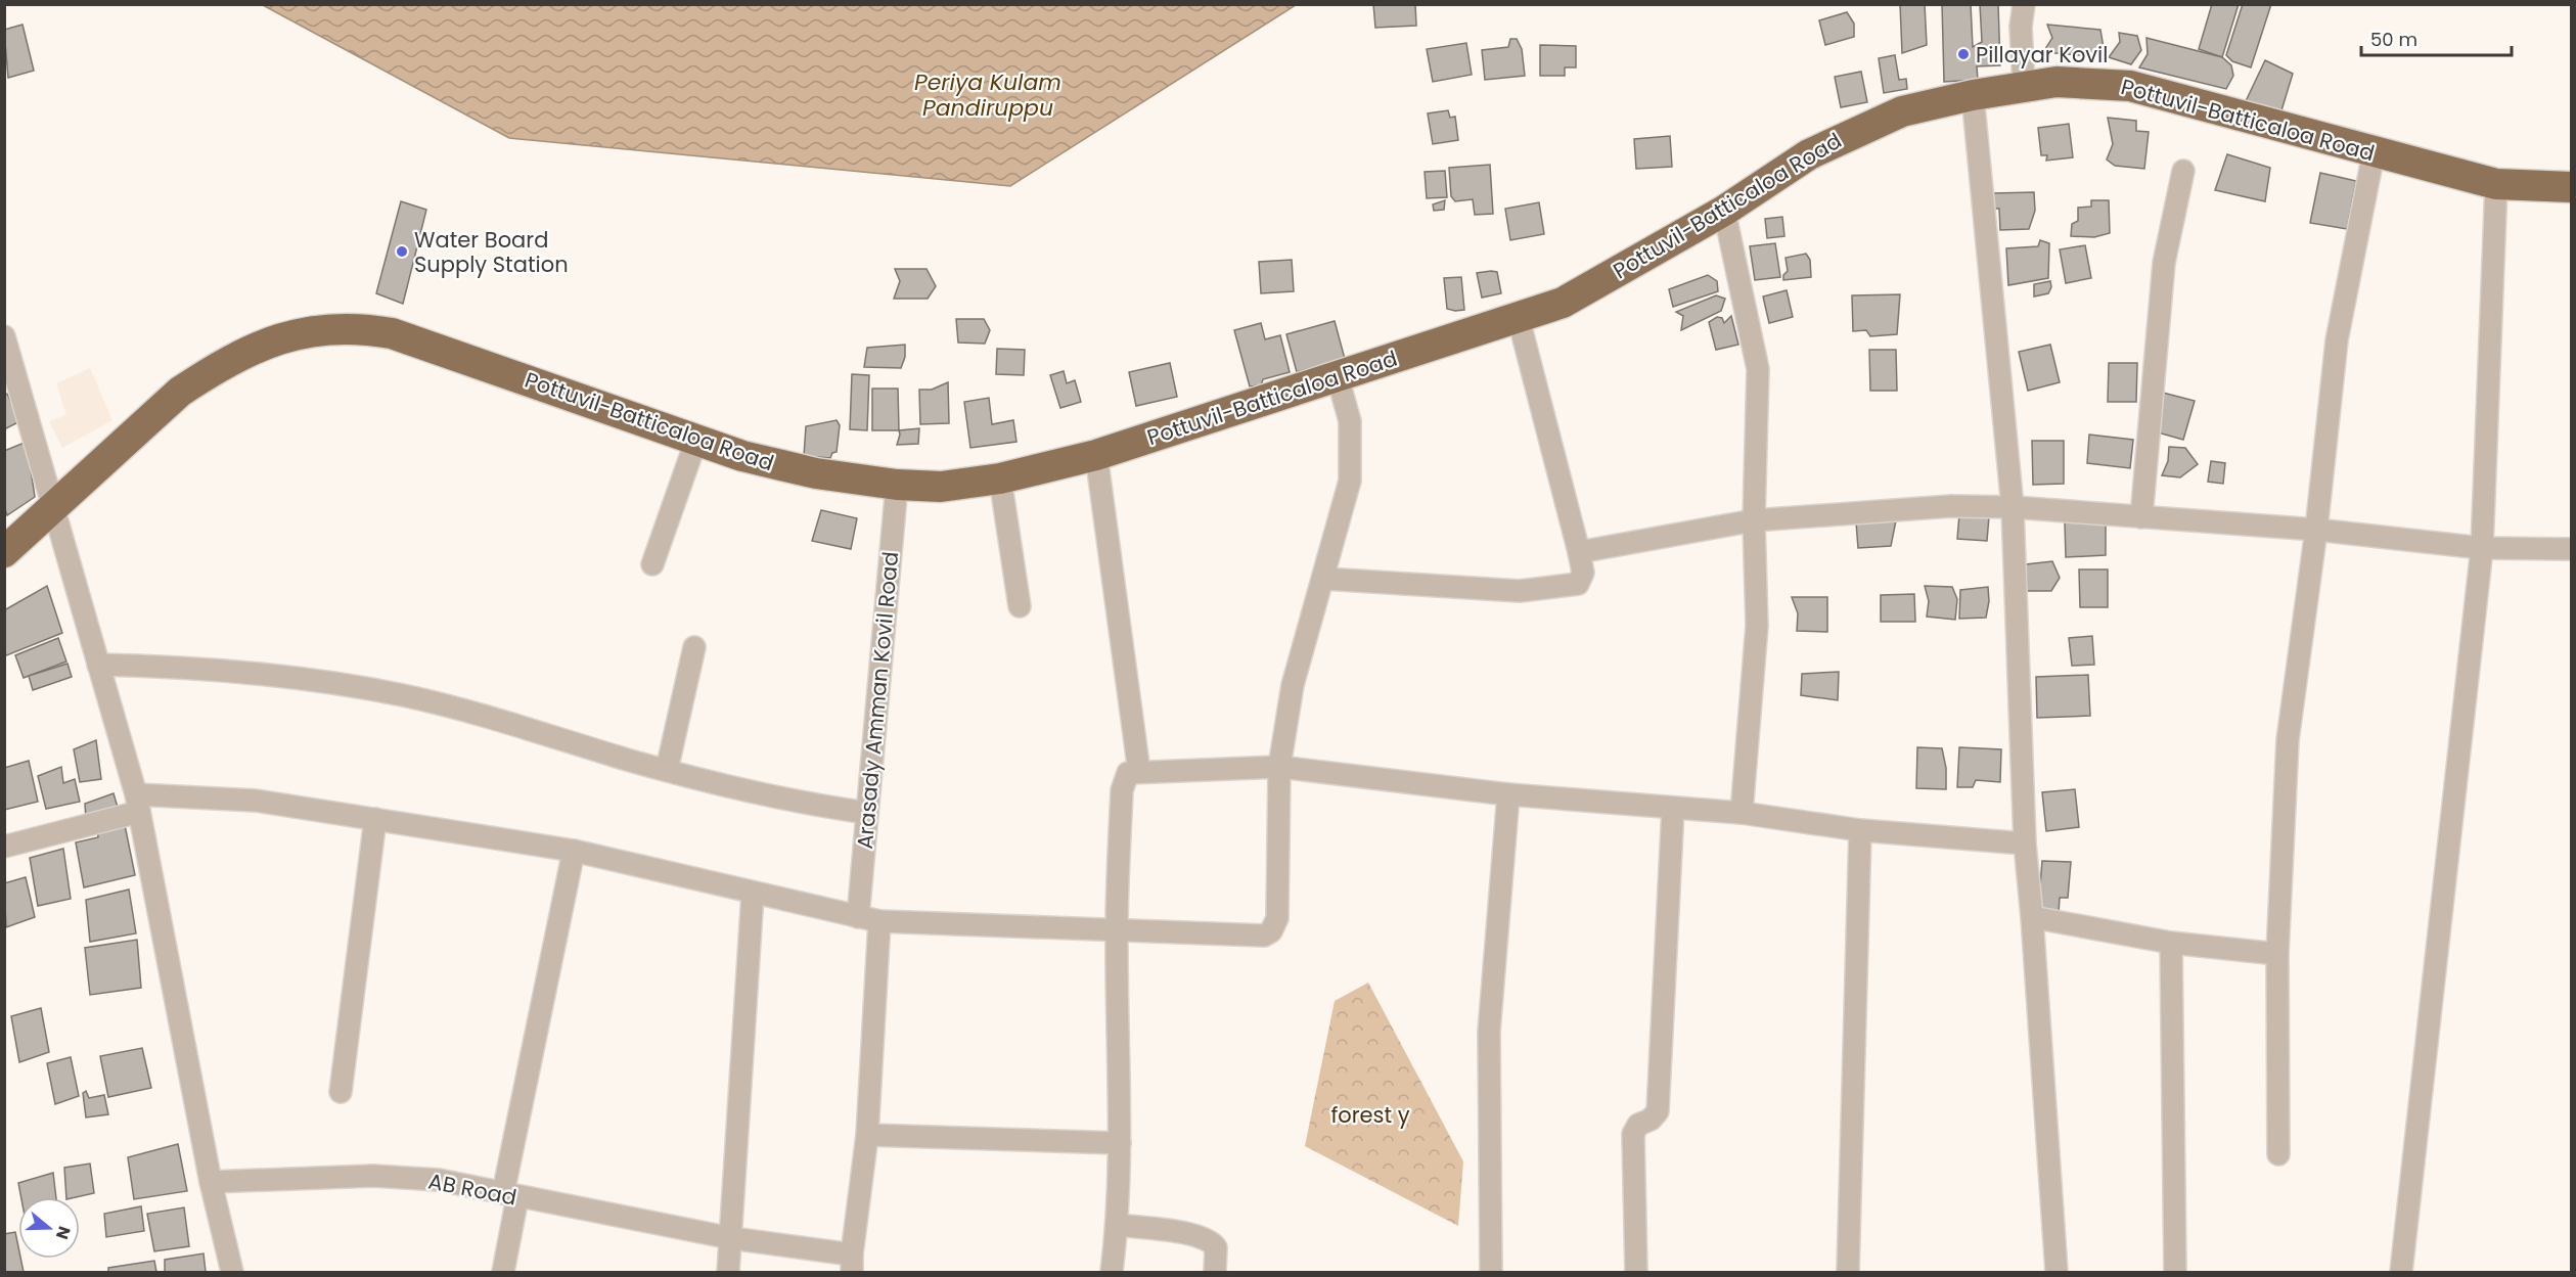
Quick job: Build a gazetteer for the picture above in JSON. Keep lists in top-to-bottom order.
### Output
{
  "streets": {
    "highway": ["Pottuvil-Batticaloa Road"],
    "street": ["Arasady Amman Kovil Road", "AB Road"]
  },
  "crossings": [
    ["Pottuvil-Batticaloa Road", "Arasady Amman Kovil Road"],
    ["Arasady Amman Kovil Road", "AB Road"]
  ],
  "water": ["Periya Kulam Pandiruppu"],
  "parks": ["forest y"],
  "places": ["Pillayar Kovil", "Water Board Supply Station"],
  "scale_bar": "50 m",
  "north": "right"
}
